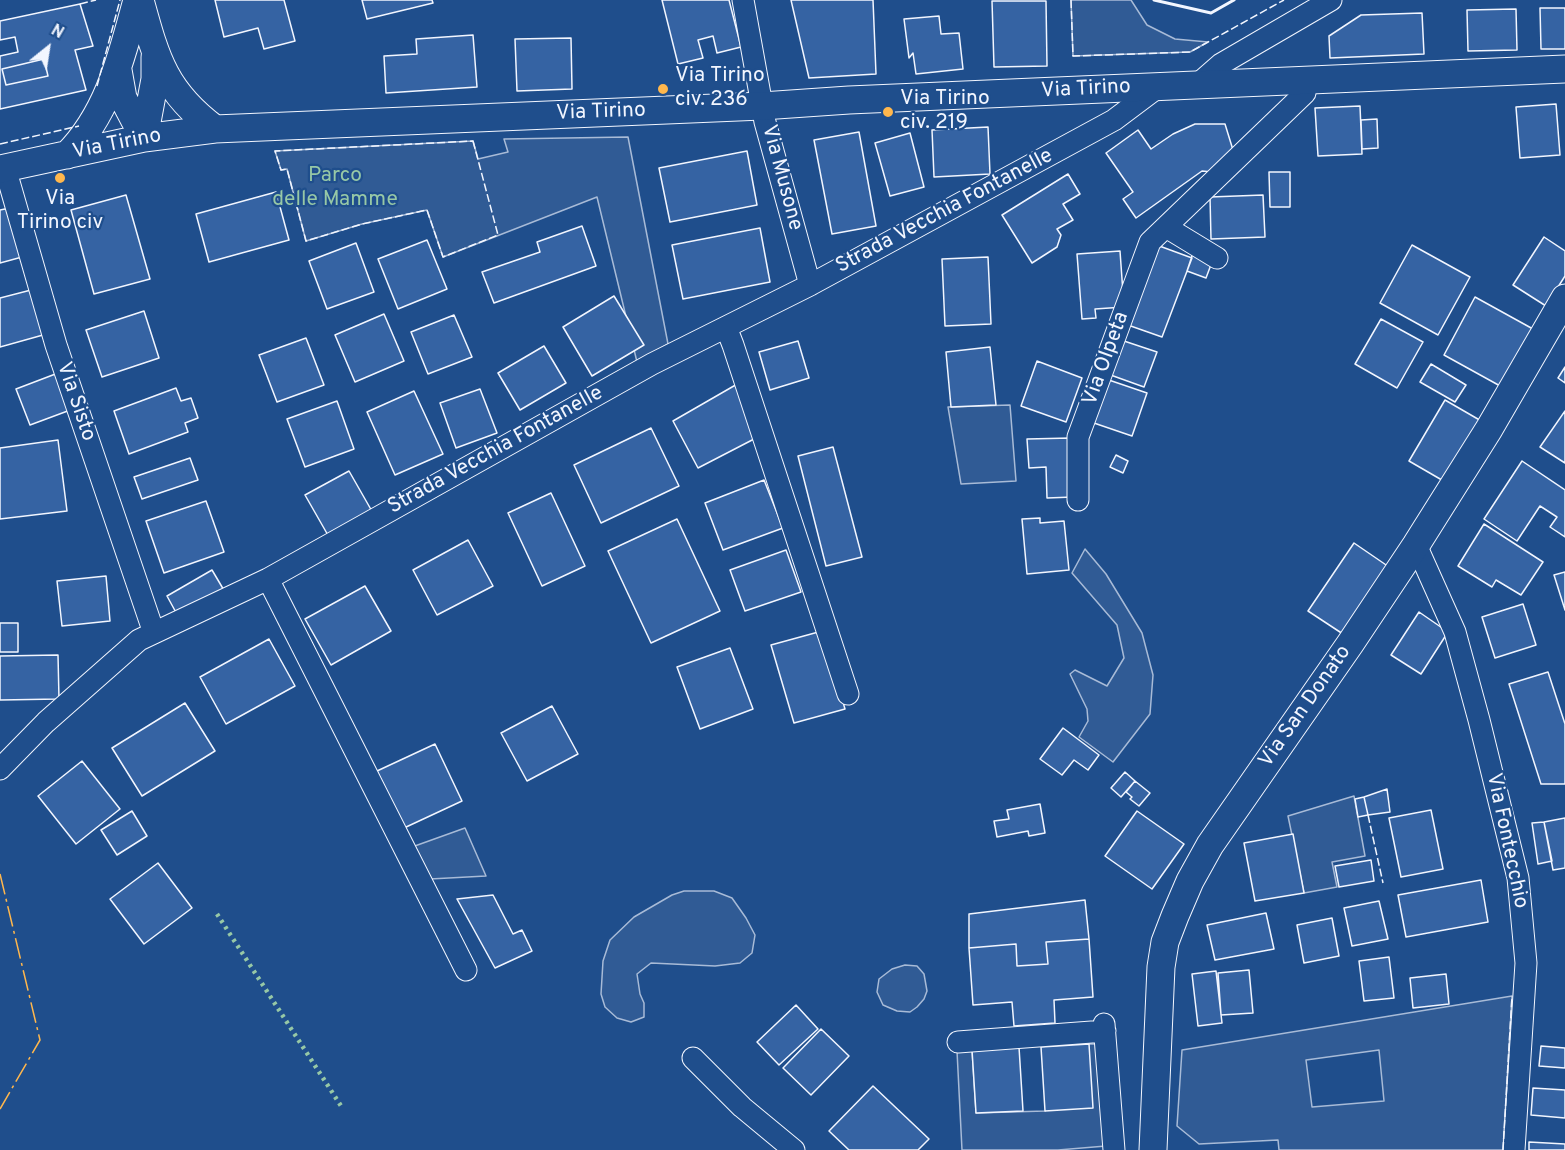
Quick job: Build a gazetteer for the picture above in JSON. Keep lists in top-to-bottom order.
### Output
{
  "streets": {
    "street": [
      "Via Tirino",
      "Via Musone",
      "Strada Vecchia Fontanelle",
      "Via Olpeta",
      "Via Sisto",
      "Via San Donato",
      "Via Fontecchio"
    ]
  },
  "crossings": [
    ["Via Tirino", "Via Musone"],
    ["Via Tirino", "Strada Vecchia Fontanelle"],
    ["Via Tirino", "Via Olpeta"],
    ["Via Tirino", "Via Sisto"],
    ["Via Musone", "Strada Vecchia Fontanelle"],
    ["Strada Vecchia Fontanelle", "Via Sisto"],
    ["Via San Donato", "Via Fontecchio"]
  ],
  "parks": ["Parco delle Mamme"],
  "places": ["Via Tirino civ. 236", "Via Tirino civ. 219", "Via Tirino civ"],
  "north": "top right"
}
